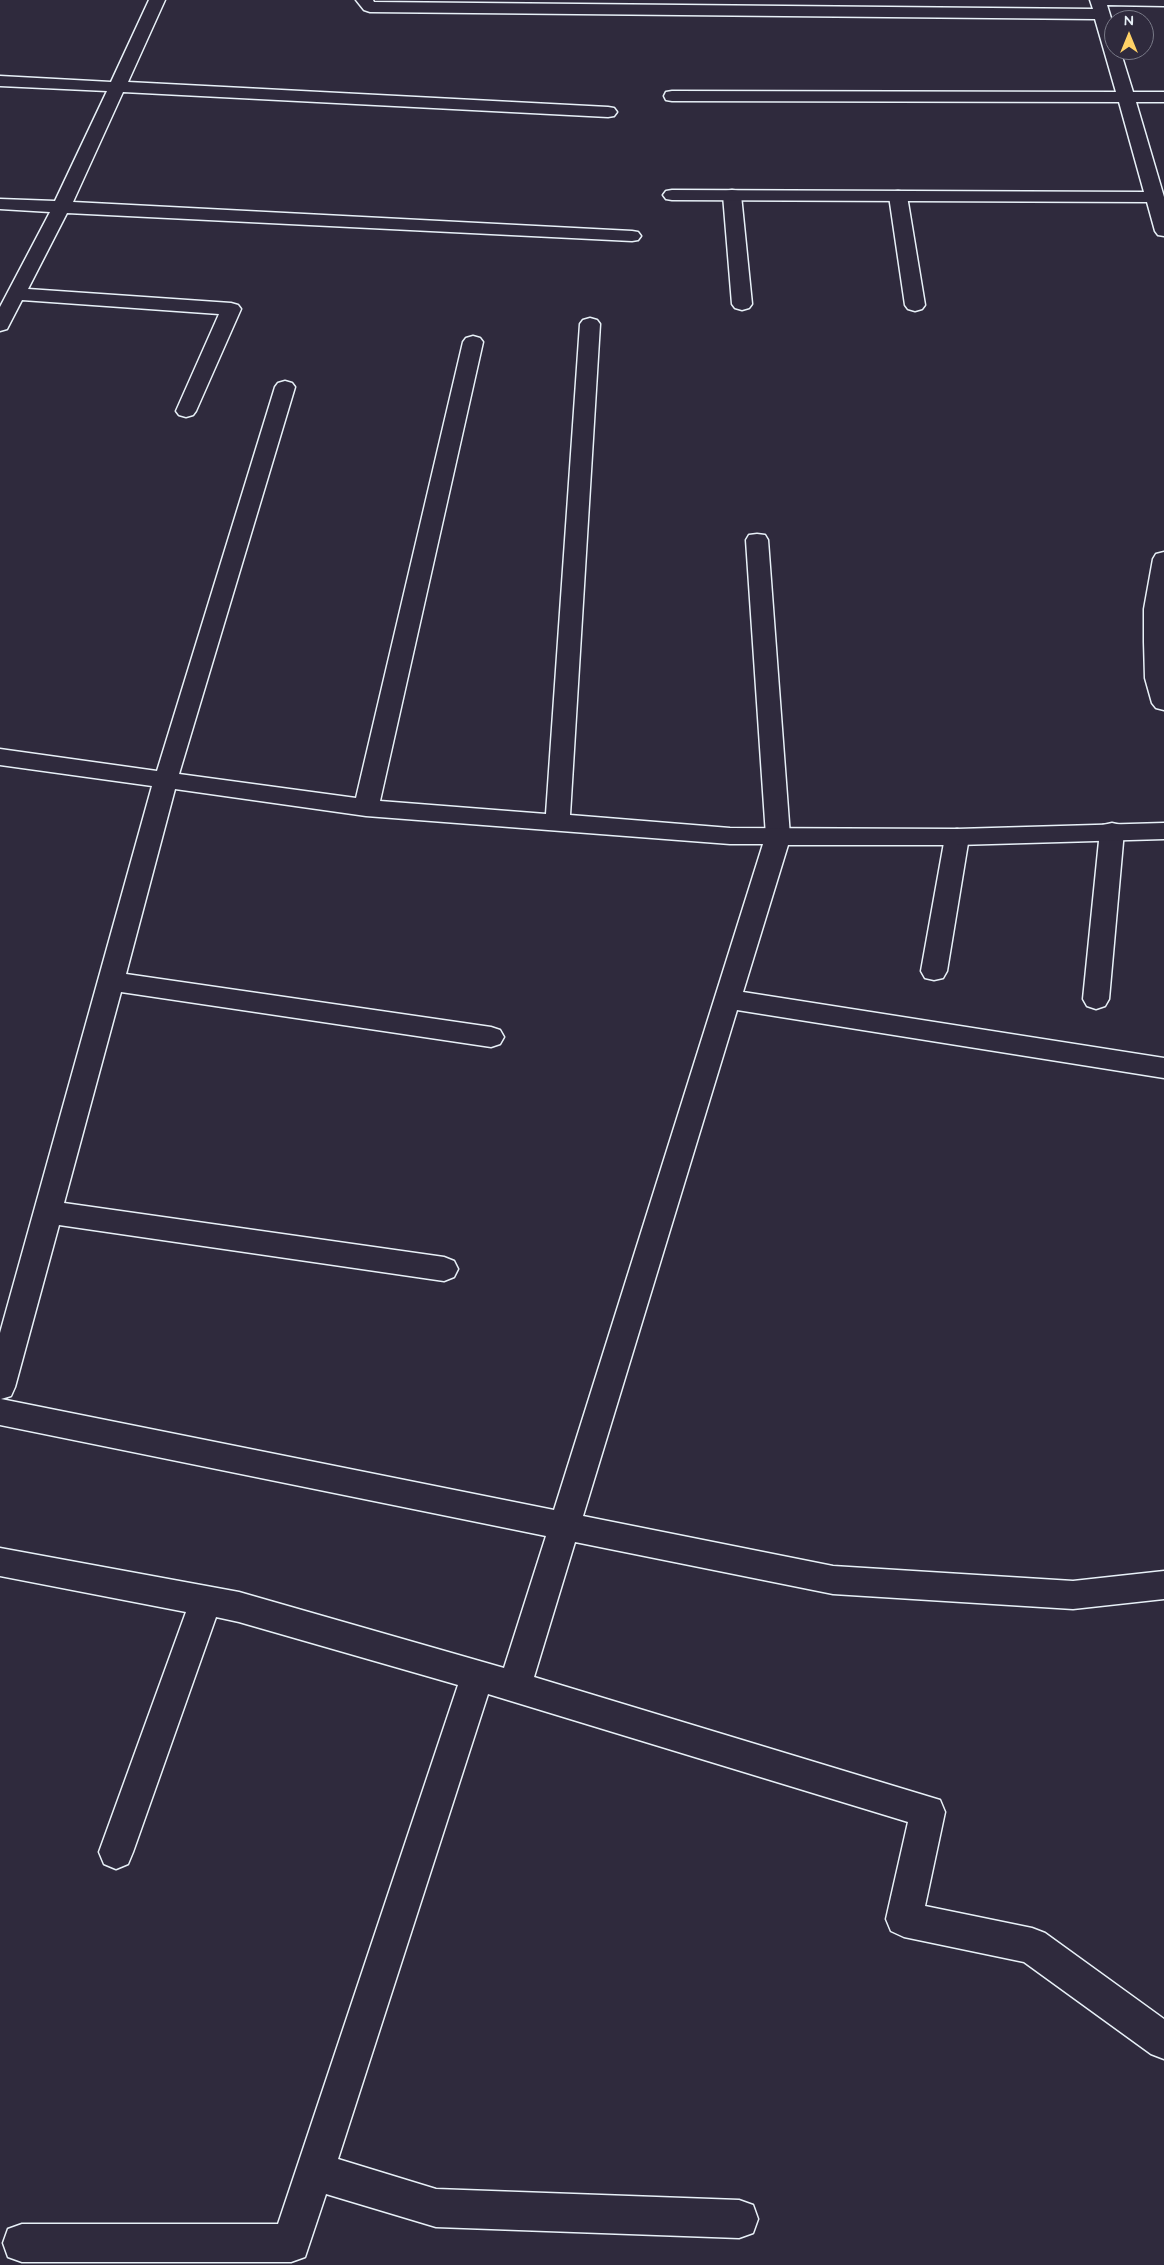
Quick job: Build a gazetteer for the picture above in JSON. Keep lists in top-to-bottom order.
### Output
{
  "north": "top"
}
